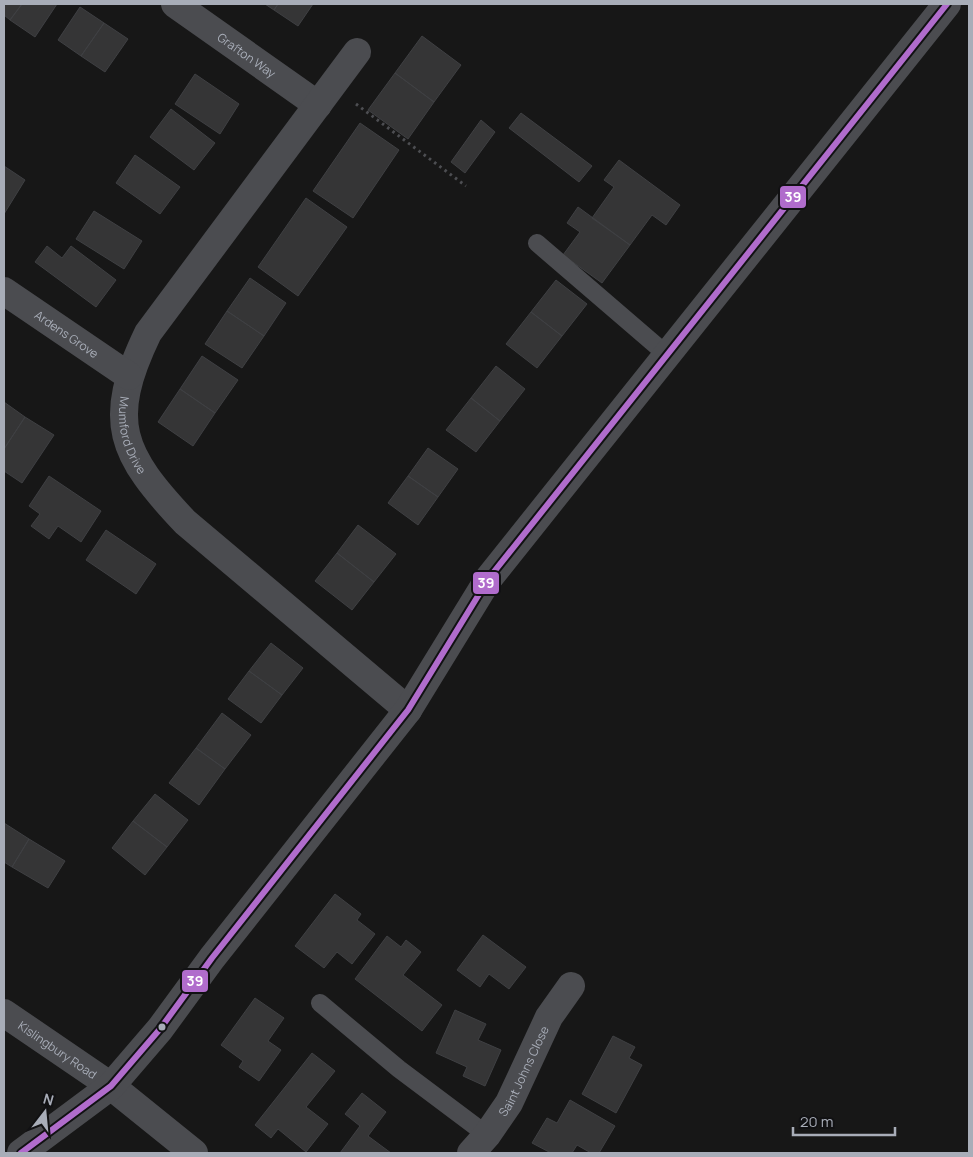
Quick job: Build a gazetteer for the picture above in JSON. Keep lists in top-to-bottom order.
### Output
{
  "streets": {
    "street": [
      "Grafton Way",
      "Ardens Grove",
      "Mumford Drive",
      "Kislingbury Road",
      "Saint Johns Close"
    ]
  },
  "crossings": [
    ["Grafton Way", "Mumford Drive"],
    ["Ardens Grove", "Mumford Drive"]
  ],
  "lines": ["transit line 39"],
  "scale_bar": "20 m",
  "north": "top"
}
